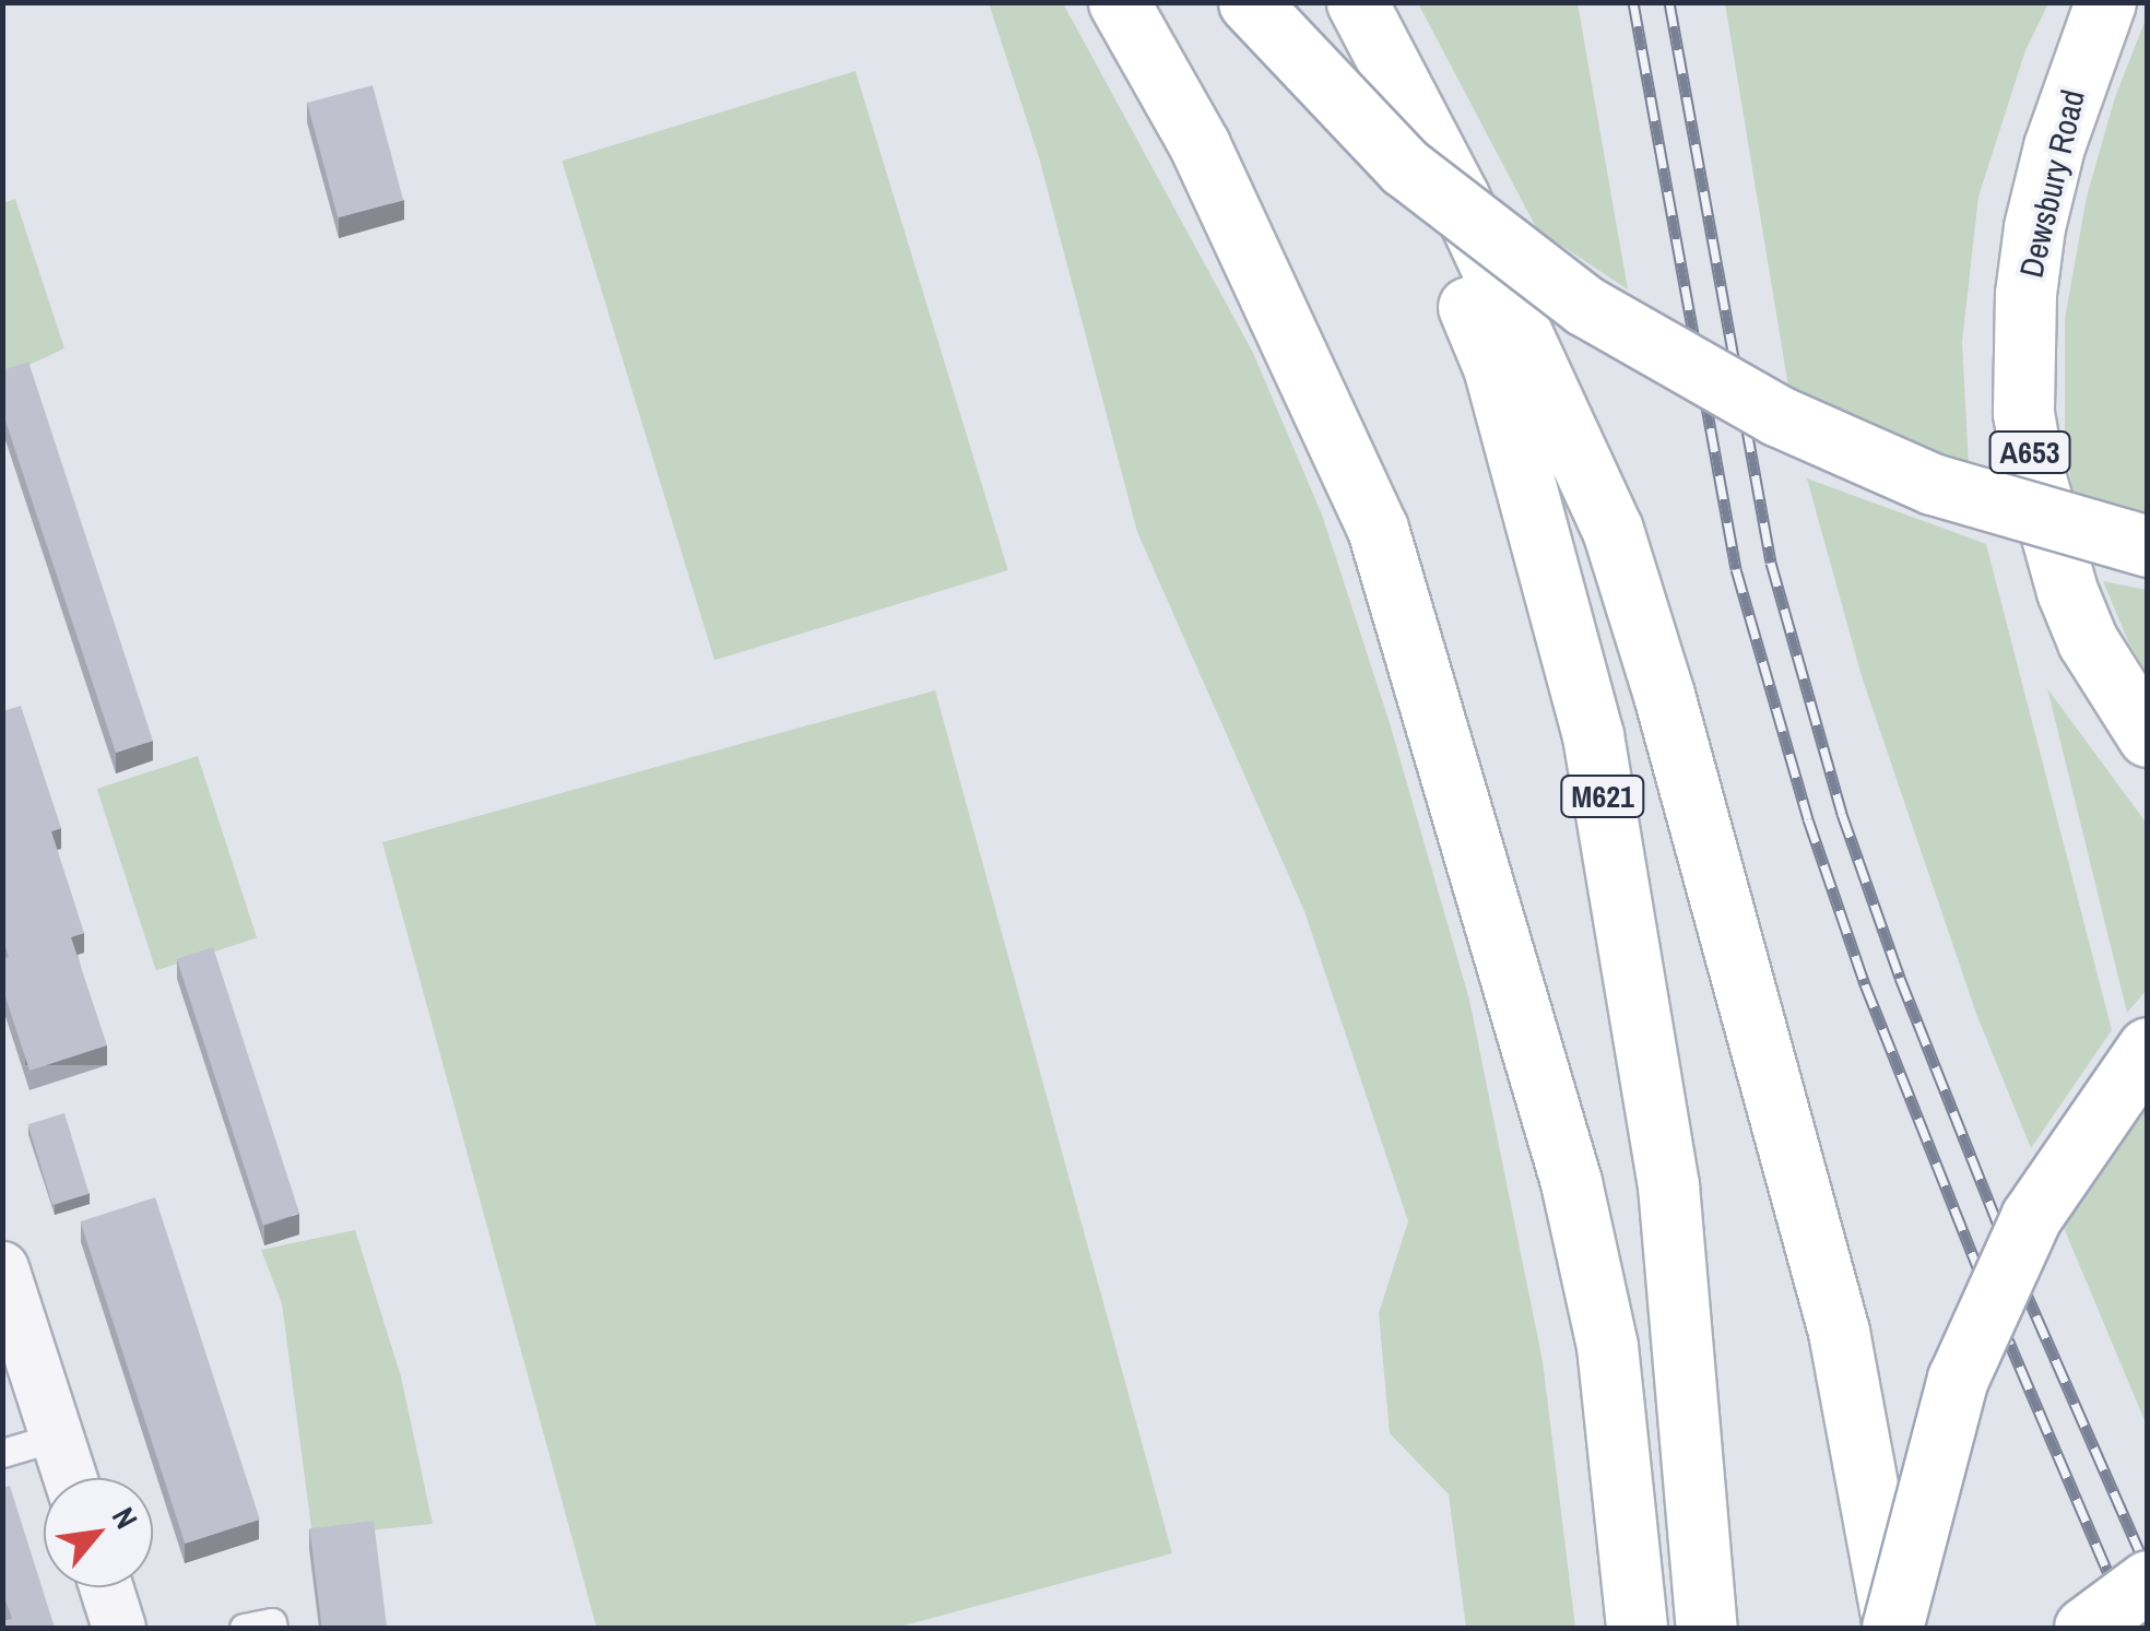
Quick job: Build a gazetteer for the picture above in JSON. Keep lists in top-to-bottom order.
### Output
{
  "streets": {
    "main road": ["Dewsbury Road", "A653", "M621"]
  },
  "north": "top right"
}
